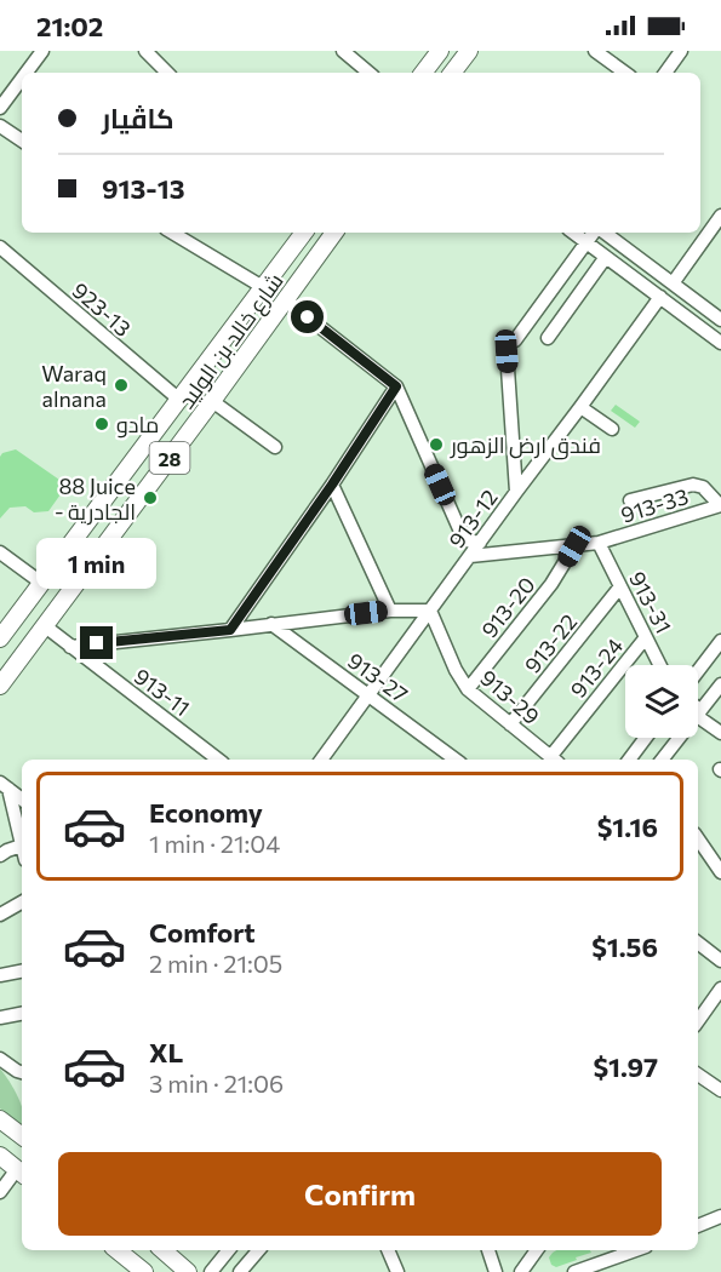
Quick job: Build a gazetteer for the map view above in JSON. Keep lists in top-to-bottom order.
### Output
{
  "streets": {
    "main road": ["شارع خالد بن الوليد", "28"],
    "street": [
      "923-13",
      "913-33",
      "913-12",
      "913-31",
      "913-20",
      "913-22",
      "913-24",
      "913-27",
      "913-11",
      "913-29"
    ]
  },
  "crossings": [
    ["923-13", "شارع خالد بن الوليد"],
    ["شارع خالد بن الوليد", "913-11"],
    ["913-33", "913-12"],
    ["913-33", "913-31"],
    ["913-33", "913-20"],
    ["913-12", "913-27"],
    ["913-12", "913-29"],
    ["913-31", "913-22"],
    ["913-31", "913-24"],
    ["913-20", "913-29"],
    ["913-22", "913-29"],
    ["913-24", "913-29"]
  ],
  "places": [
    "Waraq alnana",
    "مادو",
    "فندق ارض الزهور",
    "88 Juice - الجادرية"
  ],
  "page": {
    "status": "21:02",
    "banner": ["كاڤيار", "913-13"],
    "bubble": "1 min",
    "list": [
      {
        "name": "Economy",
        "note": "1 min · 21:04",
        "value": "$1.16"
      },
      {
        "name": "Comfort",
        "note": "2 min · 21:05",
        "value": "$1.56"
      },
      {
        "name": "XL",
        "note": "3 min · 21:06",
        "value": "$1.97"
      }
    ],
    "buttons": "Confirm"
  }
}
